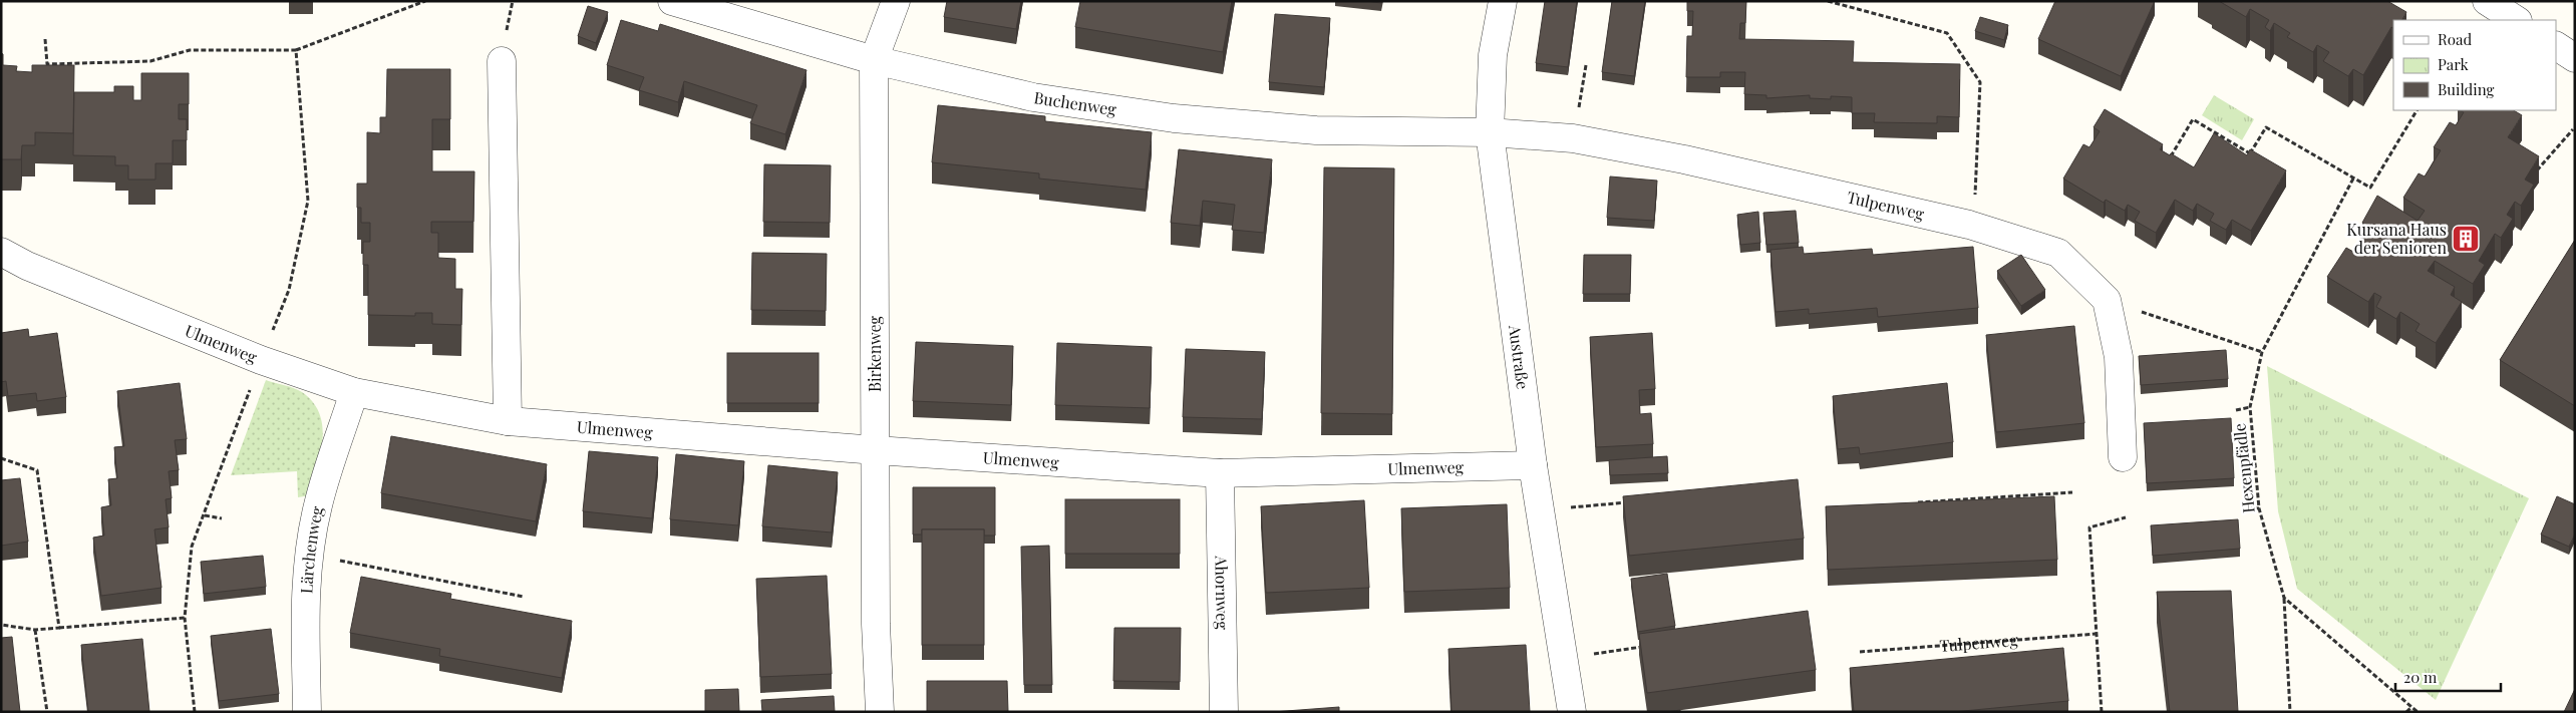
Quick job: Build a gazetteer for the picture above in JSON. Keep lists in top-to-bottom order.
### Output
{
  "streets": {
    "street": [
      "Buchenweg",
      "Tulpenweg",
      "Ulmenweg",
      "Birkenweg",
      "Austraße",
      "Lärchenweg",
      "Ahornweg"
    ],
    "path": ["Hexenpfädle"]
  },
  "crossings": [
    ["Buchenweg", "Tulpenweg"],
    ["Buchenweg", "Birkenweg"],
    ["Buchenweg", "Austraße"],
    ["Tulpenweg", "Austraße"],
    ["Ulmenweg", "Birkenweg"],
    ["Ulmenweg", "Austraße"],
    ["Ulmenweg", "Lärchenweg"],
    ["Ulmenweg", "Ahornweg"]
  ],
  "places": {
    "building": ["Kursana Haus der Senioren"]
  },
  "legend": ["Road", "Park", "Building"],
  "scale_bar": "20 m"
}
